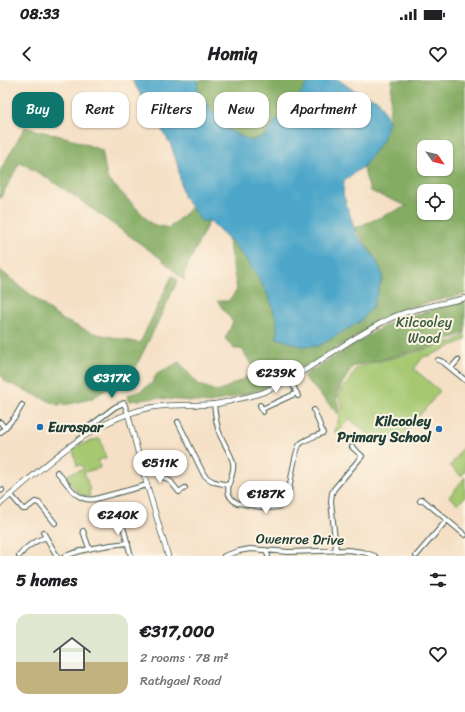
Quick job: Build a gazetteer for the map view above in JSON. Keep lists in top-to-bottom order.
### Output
{
  "streets": {
    "street": ["Owenroe Drive"]
  },
  "parks": ["Kilcooley Wood"],
  "places": ["Eurospar", "Kilcooley Primary School"],
  "north": "bottom right",
  "page": {
    "status": "08:33",
    "header": "Homiq",
    "chip": [
      "Buy",
      "Rent",
      "Filters",
      "New",
      "Apartment"
    ],
    "price": [
      "€239K",
      "€317K",
      "€511K",
      "€187K",
      "€240K"
    ],
    "heading": "5 homes",
    "list": [
      {
        "name": "€317,000",
        "note": "2 rooms · 78 m² · Rathgael Road"
      }
    ]
  }
}
